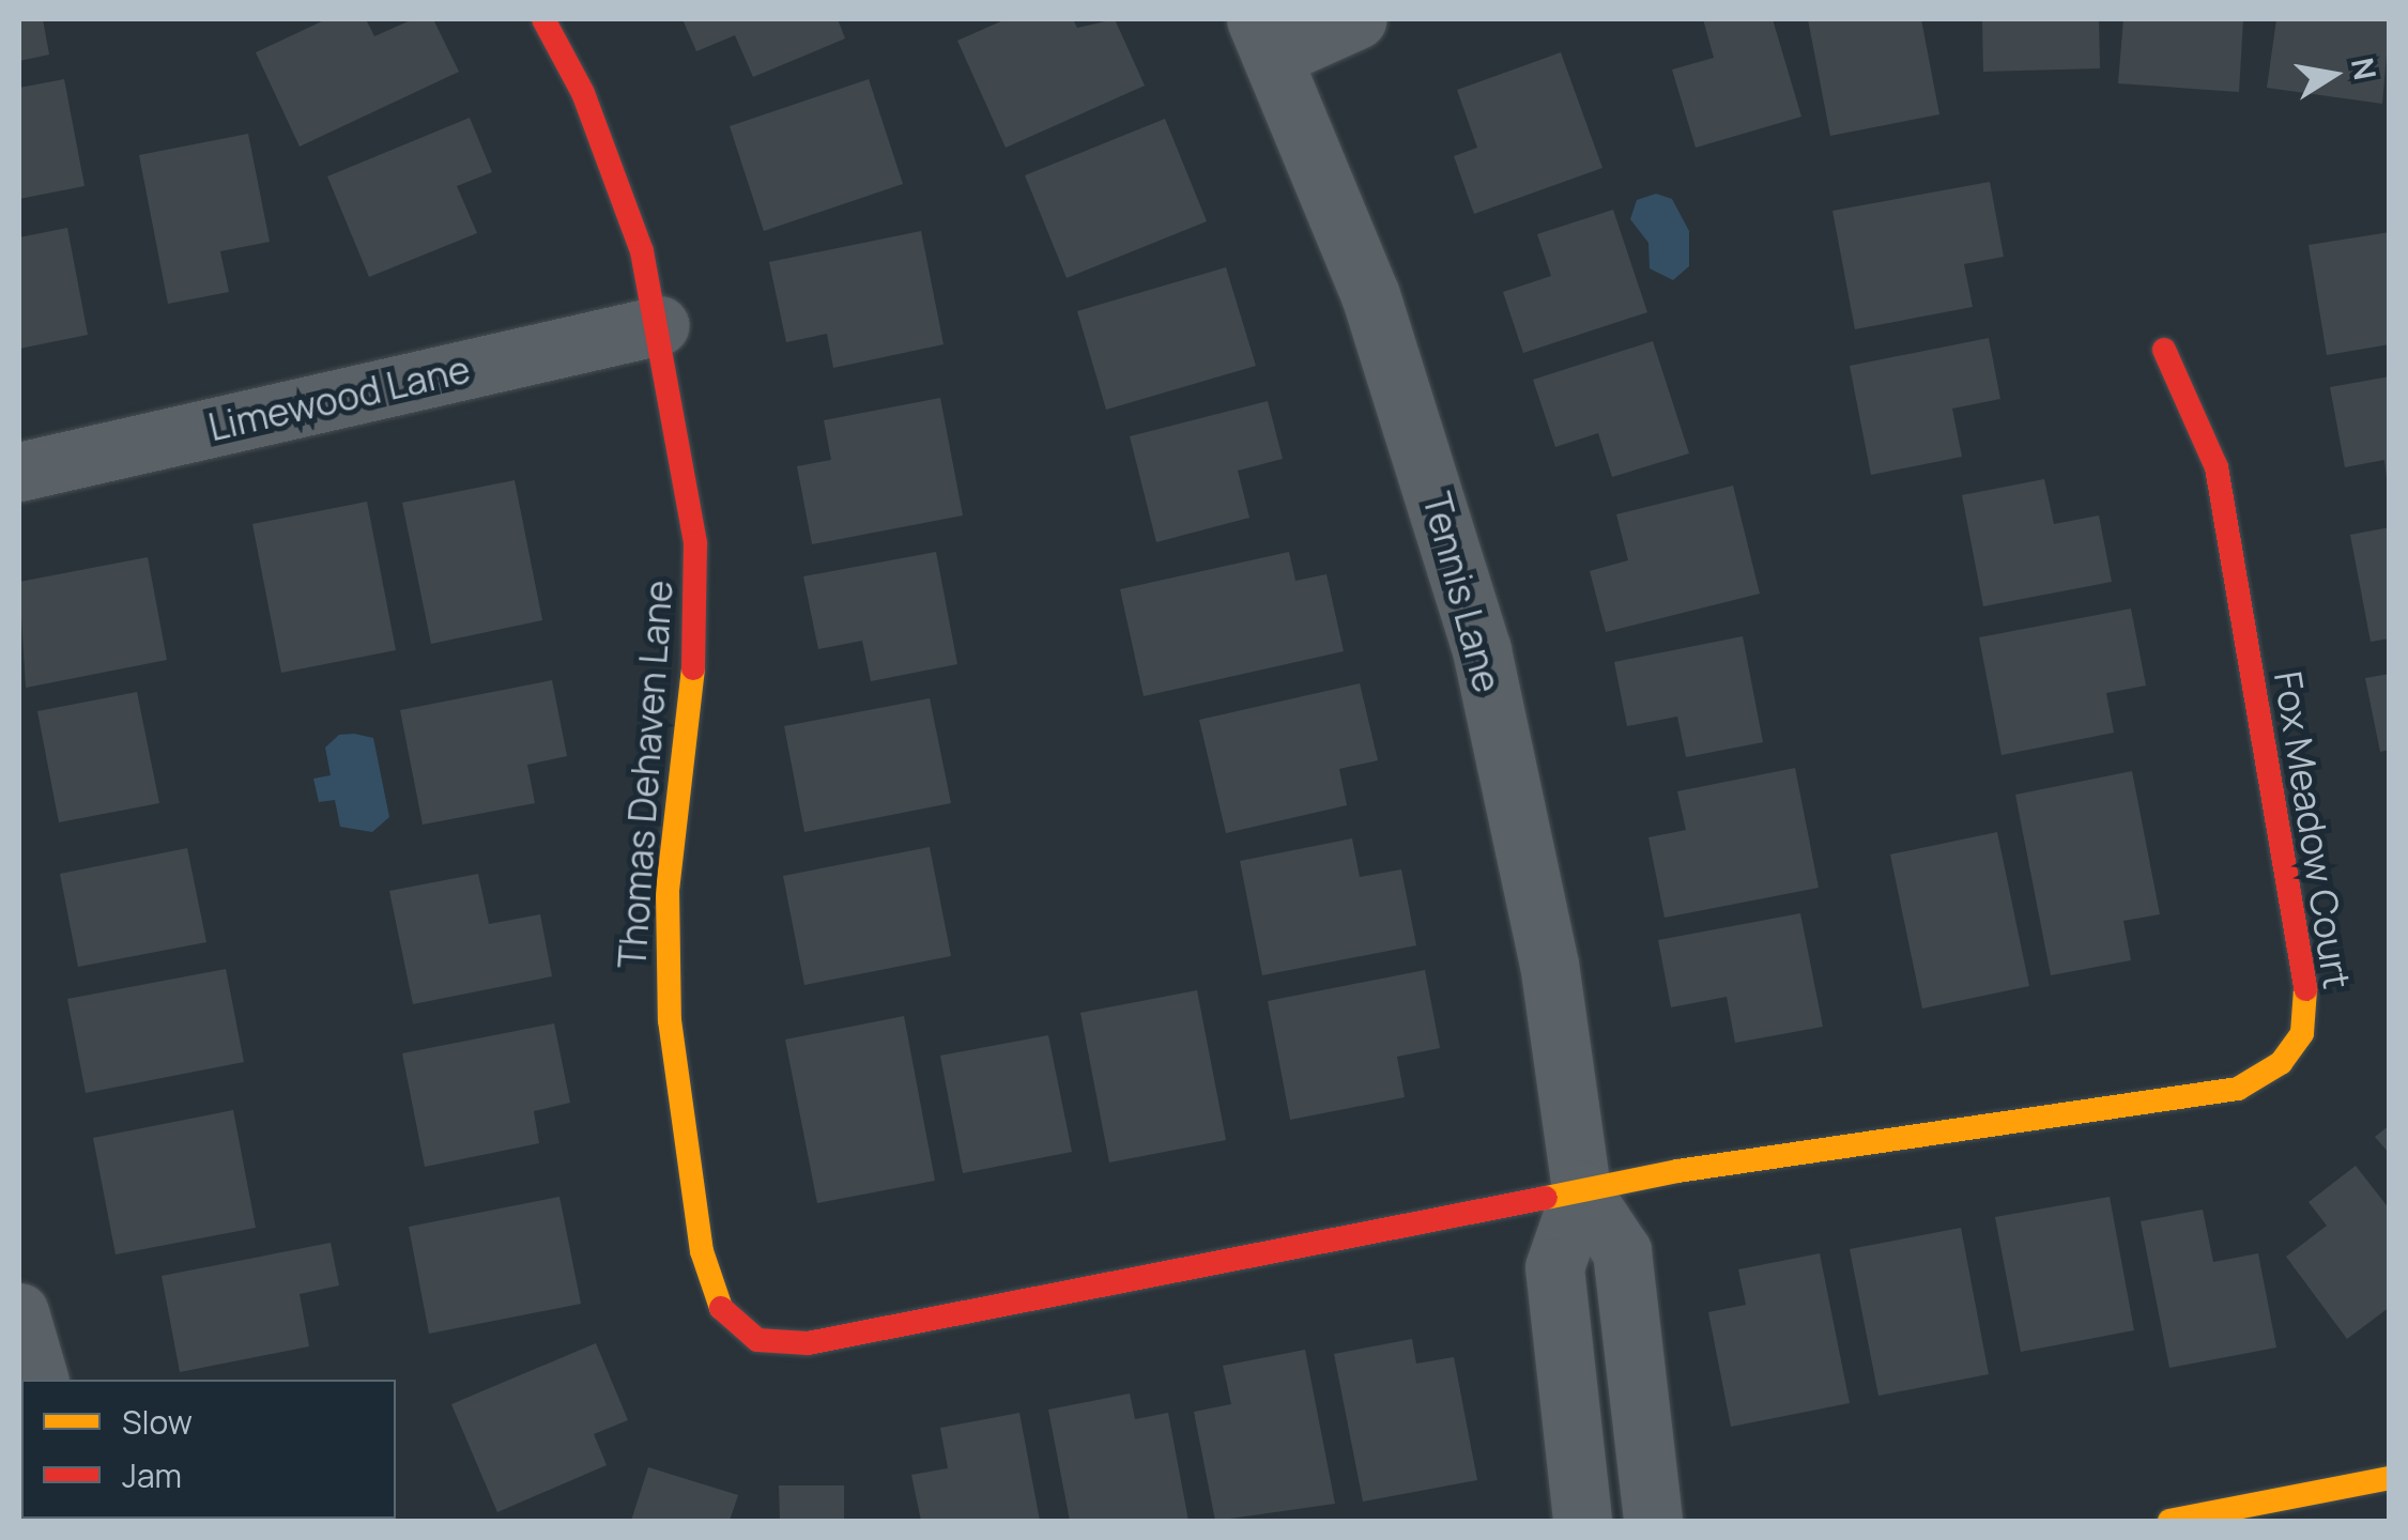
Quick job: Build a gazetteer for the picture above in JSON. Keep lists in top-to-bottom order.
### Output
{
  "streets": {
    "street": [
      "Limewood Lane",
      "Tennis Lane",
      "Thomas Dehaven Lane",
      "Fox Meadow Court"
    ]
  },
  "crossings": [
    ["Limewood Lane", "Thomas Dehaven Lane"],
    ["Tennis Lane", "Thomas Dehaven Lane"],
    ["Tennis Lane", "Fox Meadow Court"],
    ["Thomas Dehaven Lane", "Fox Meadow Court"]
  ],
  "legend": ["Slow", "Jam"],
  "north": "right"
}
